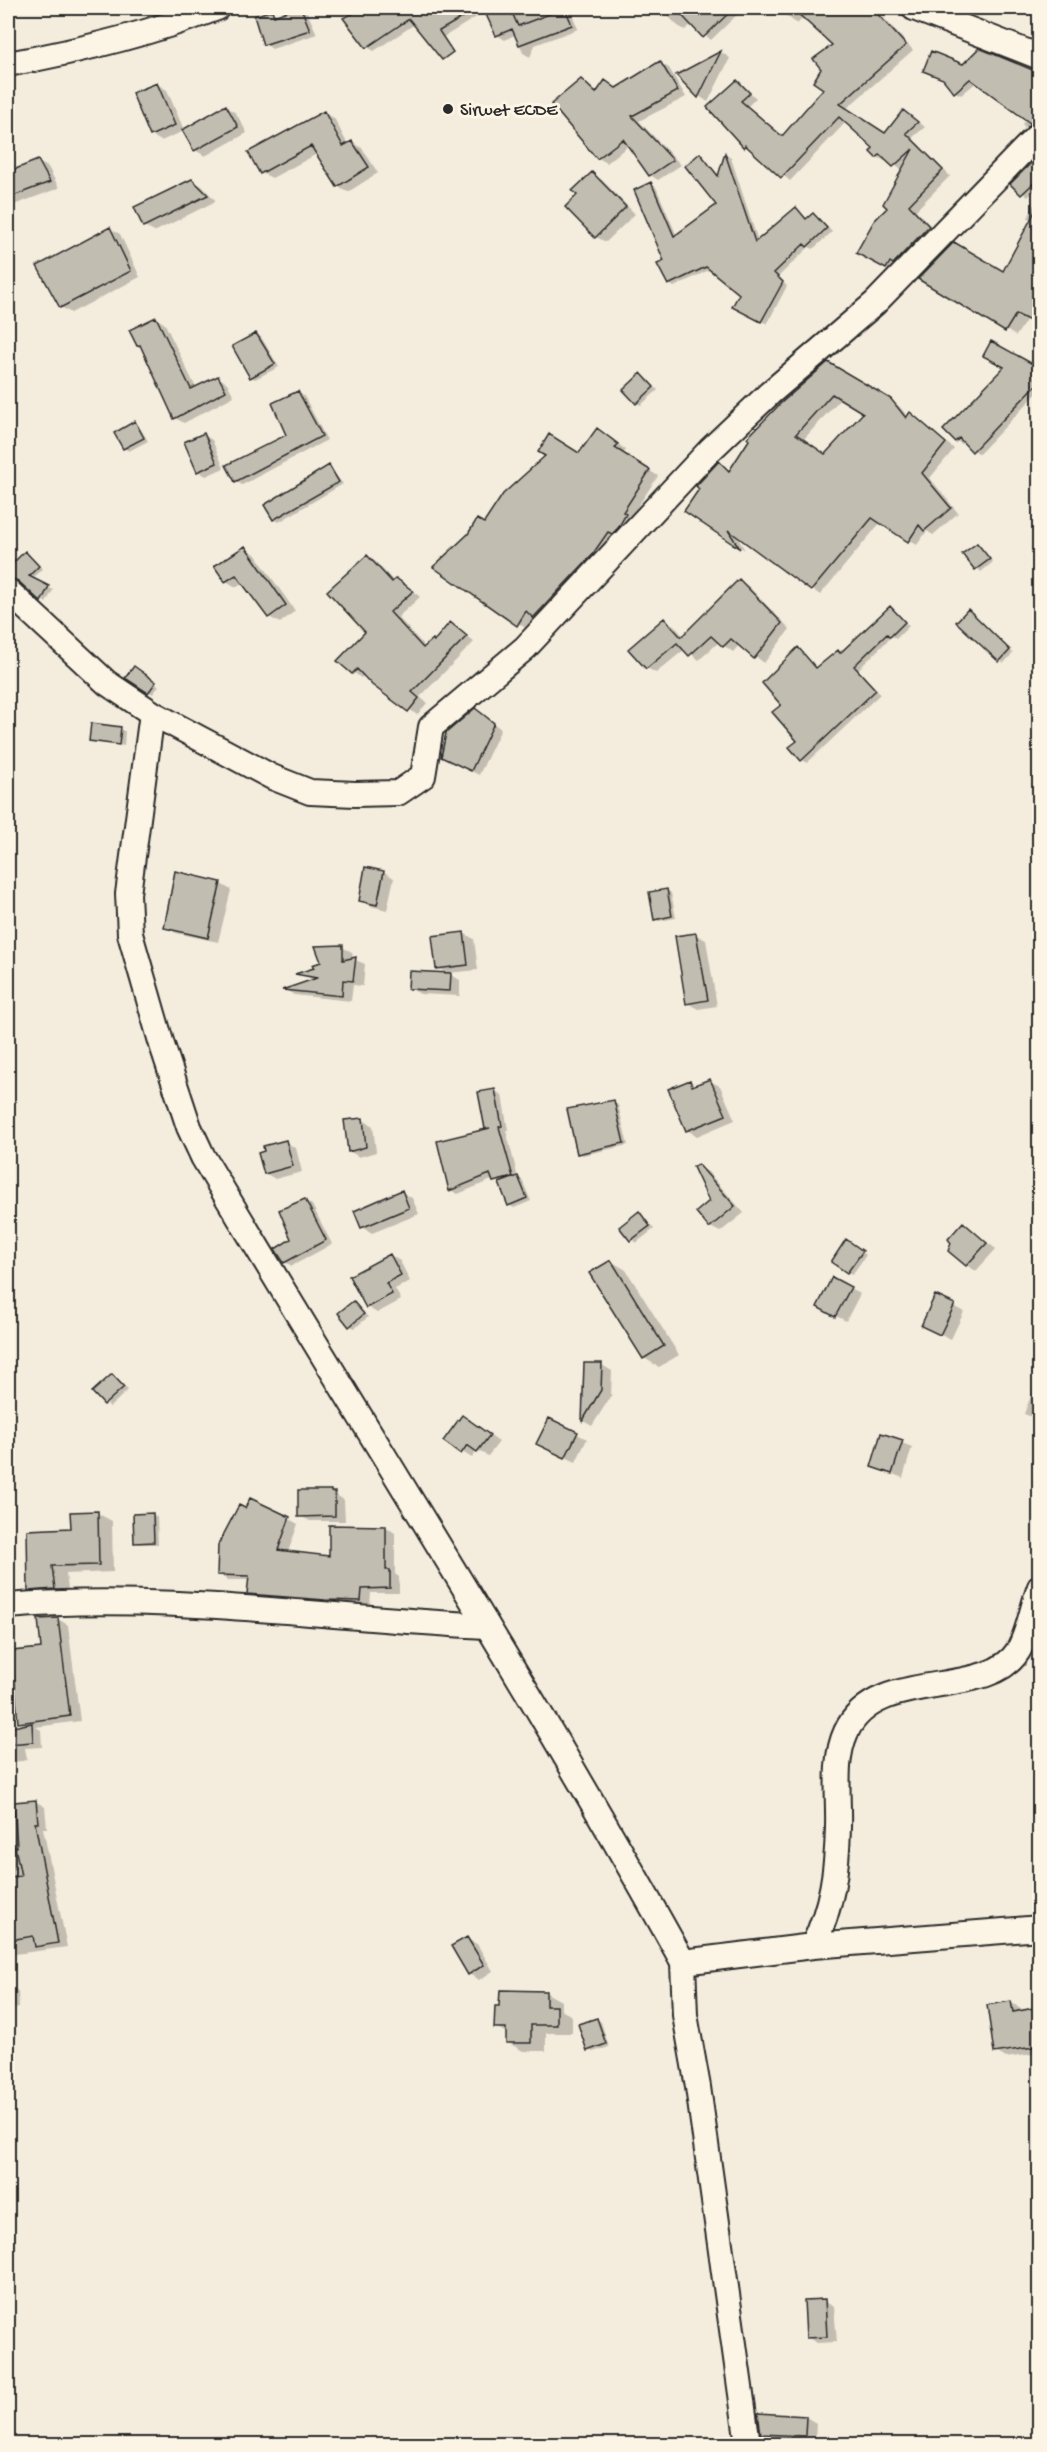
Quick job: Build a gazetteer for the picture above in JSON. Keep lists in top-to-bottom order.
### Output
{
  "places": ["Sirwet ECDE"]
}
